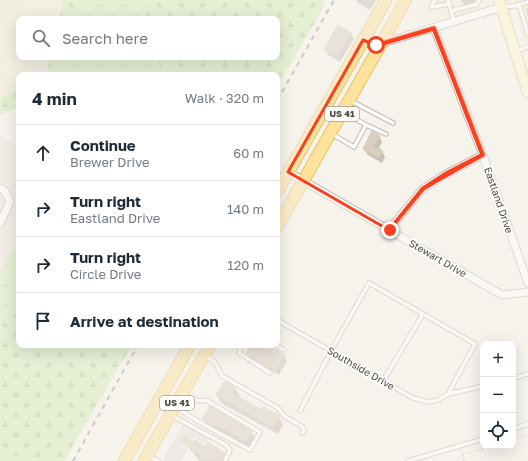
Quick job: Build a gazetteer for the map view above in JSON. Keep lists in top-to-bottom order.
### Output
{
  "streets": {
    "main road": ["US 41"],
    "street": ["Eastland Drive", "Stewart Drive"],
    "lane": ["Southside Drive"]
  },
  "crossings": [
    ["US 41", "Stewart Drive"]
  ],
  "page": {
    "search": "Search here",
    "heading": ["4 min", "Walk · 320 m"],
    "list": [
      ["Continue", "Brewer Drive", "60 m"],
      ["Turn right", "Eastland Drive", "140 m"],
      ["Turn right", "Circle Drive", "120 m"],
      "Arrive at destination"
    ],
    "map_buttons": ["+", "−"]
  }
}
